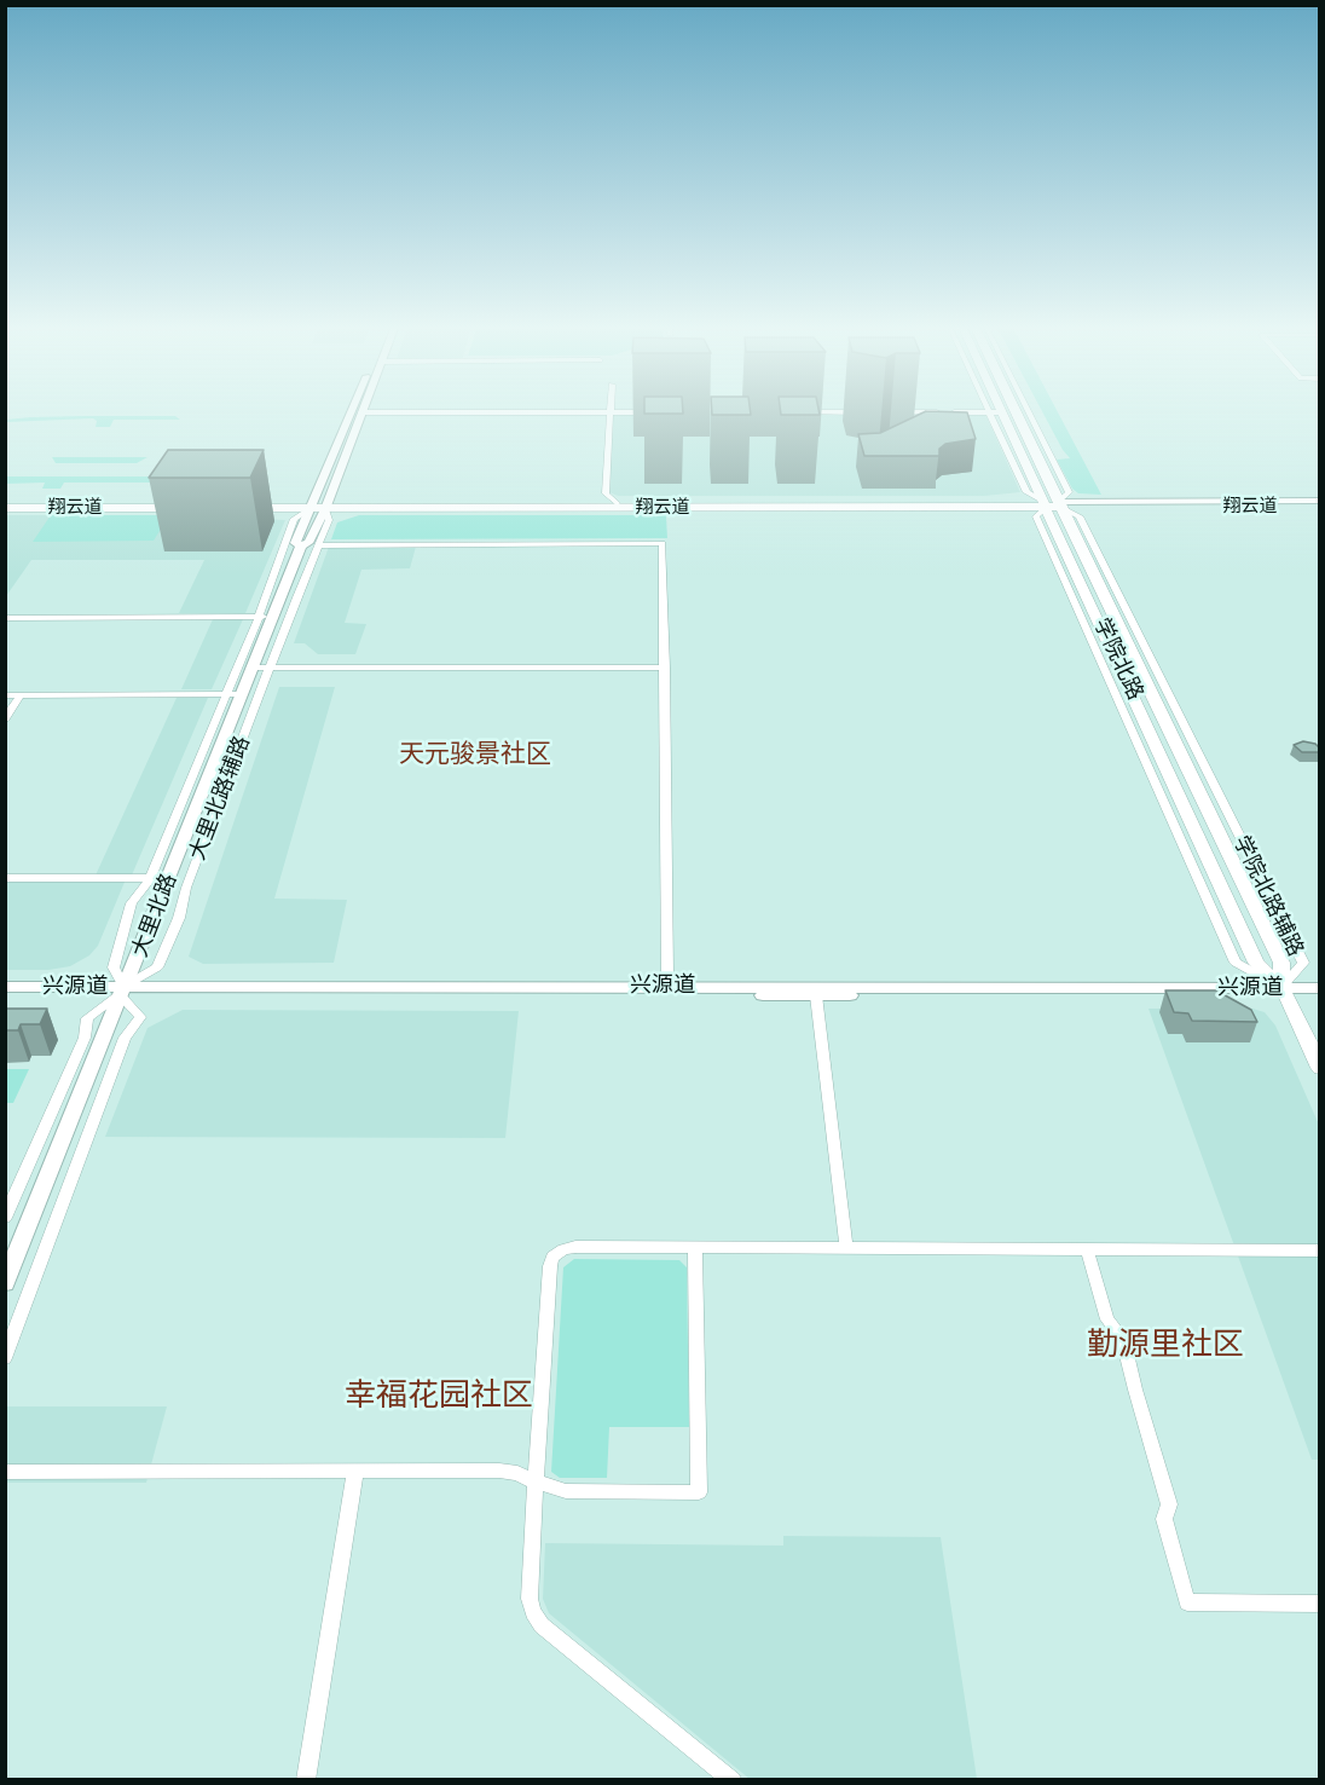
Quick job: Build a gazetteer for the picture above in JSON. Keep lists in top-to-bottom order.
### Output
{
  "streets": {
    "main road": [
      "翔云道",
      "学院北路",
      "大里北路",
      "兴源道"
    ],
    "street": ["大里北路辅路", "学院北路辅路"]
  },
  "crossings": [
    ["翔云道", "学院北路"],
    ["翔云道", "大里北路辅路"],
    ["翔云道", "学院北路辅路"],
    ["翔云道", "大里北路"],
    ["学院北路", "学院北路辅路"],
    ["学院北路", "兴源道"],
    ["大里北路辅路", "大里北路"],
    ["大里北路辅路", "兴源道"],
    ["学院北路辅路", "兴源道"],
    ["大里北路", "兴源道"]
  ],
  "districts": ["天元骏景社区", "勤源里社区", "幸福花园社区"]
}
